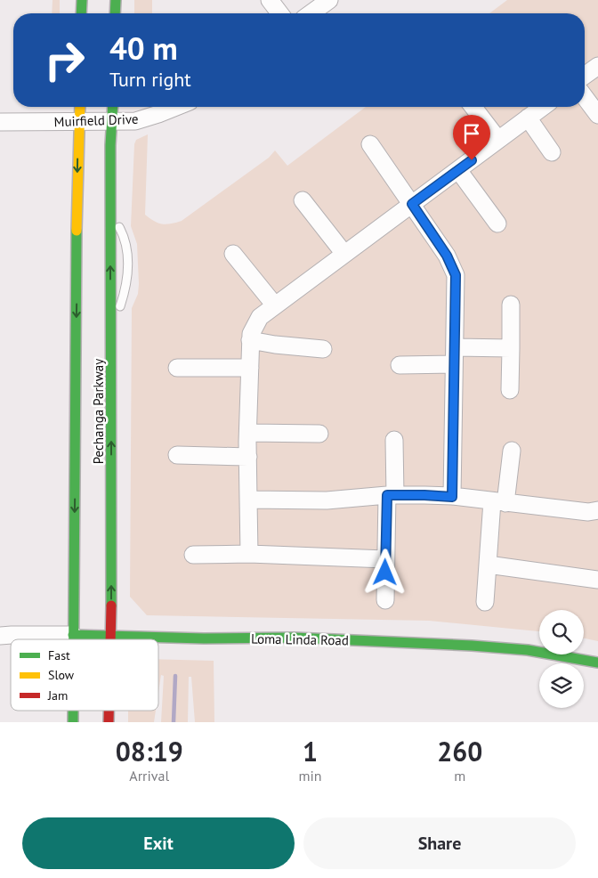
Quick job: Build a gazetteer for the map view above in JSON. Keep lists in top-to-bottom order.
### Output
{
  "streets": {
    "main road": ["Pechanga Parkway", "Loma Linda Road"],
    "street": ["Muirfield Drive"]
  },
  "crossings": [
    ["Muirfield Drive", "Pechanga Parkway"],
    ["Pechanga Parkway", "Loma Linda Road"]
  ],
  "legend": ["Fast", "Slow", "Jam"],
  "page": {
    "turn": ["40 m", "Turn right"],
    "eta": [
      "08:19",
      "Arrival",
      "1",
      "min",
      "260",
      "m"
    ],
    "buttons": ["Exit", "Share"]
  }
}
